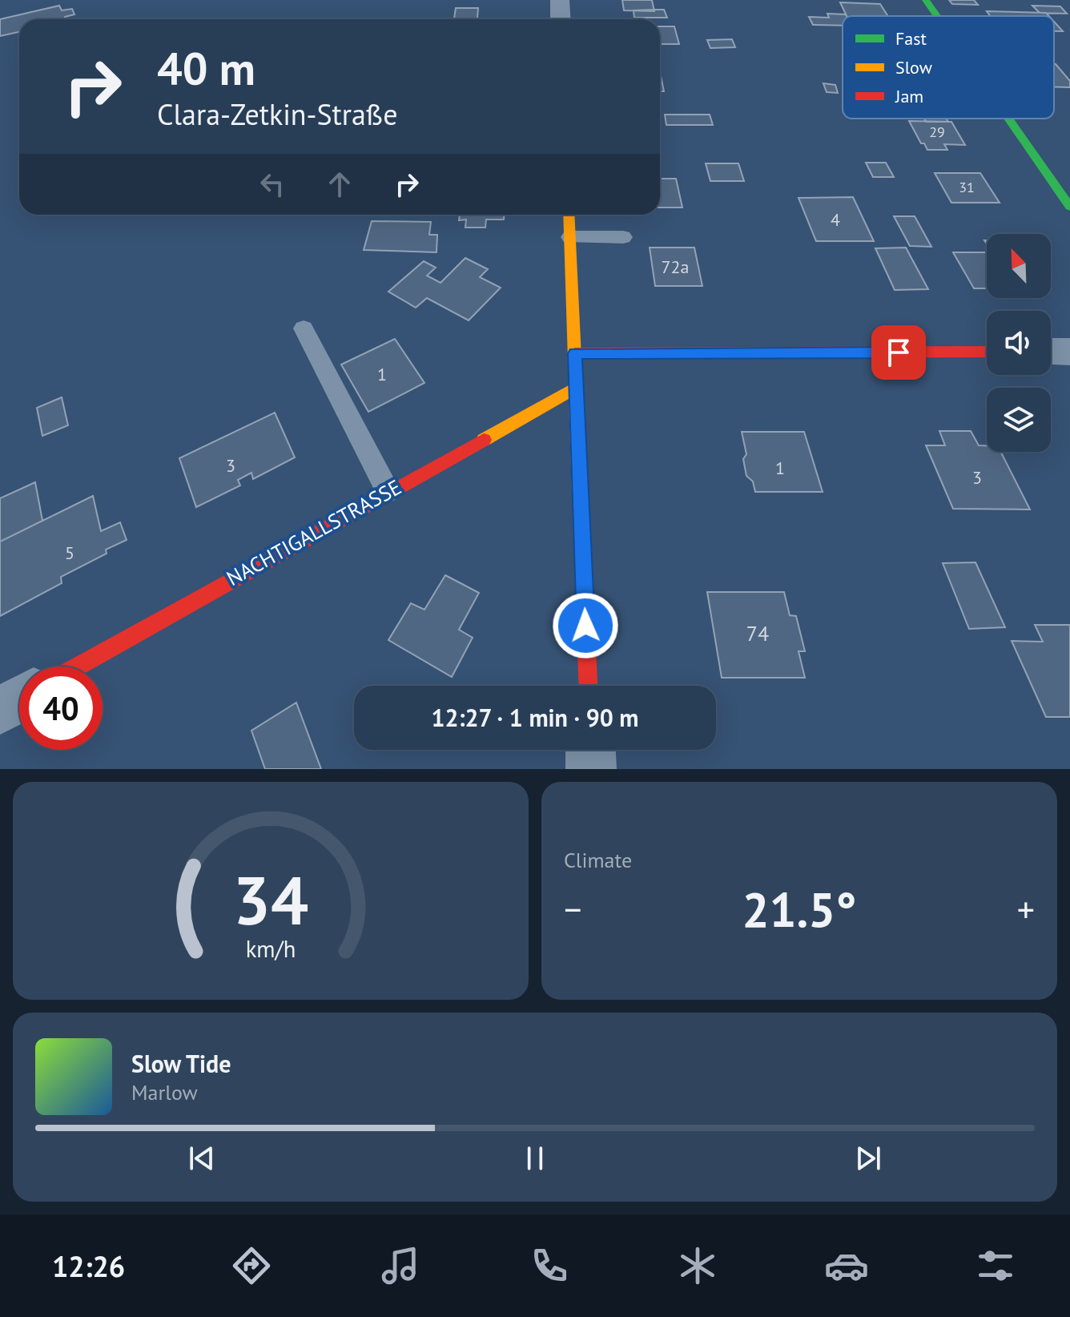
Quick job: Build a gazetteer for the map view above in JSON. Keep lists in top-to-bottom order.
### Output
{
  "streets": {
    "street": ["NACHTIGALLSTRASSE"]
  },
  "house_numbers": [
    "29",
    "31",
    "4",
    "72a",
    "1",
    "3",
    "1",
    "3",
    "5",
    "74"
  ],
  "legend": ["Fast", "Slow", "Jam"],
  "north": "top left",
  "page": {
    "turn": ["40 m", "Clara-Zetkin-Straße"],
    "limit": "40",
    "trip": "12:27 · 1 min · 90 m",
    "tile": "Climate",
    "heat": ["−", "21.5°", "+"],
    "song": ["Slow Tide", "Marlow"],
    "tabs": "12:26",
    "gauge": ["34", "km/h"]
  }
}
